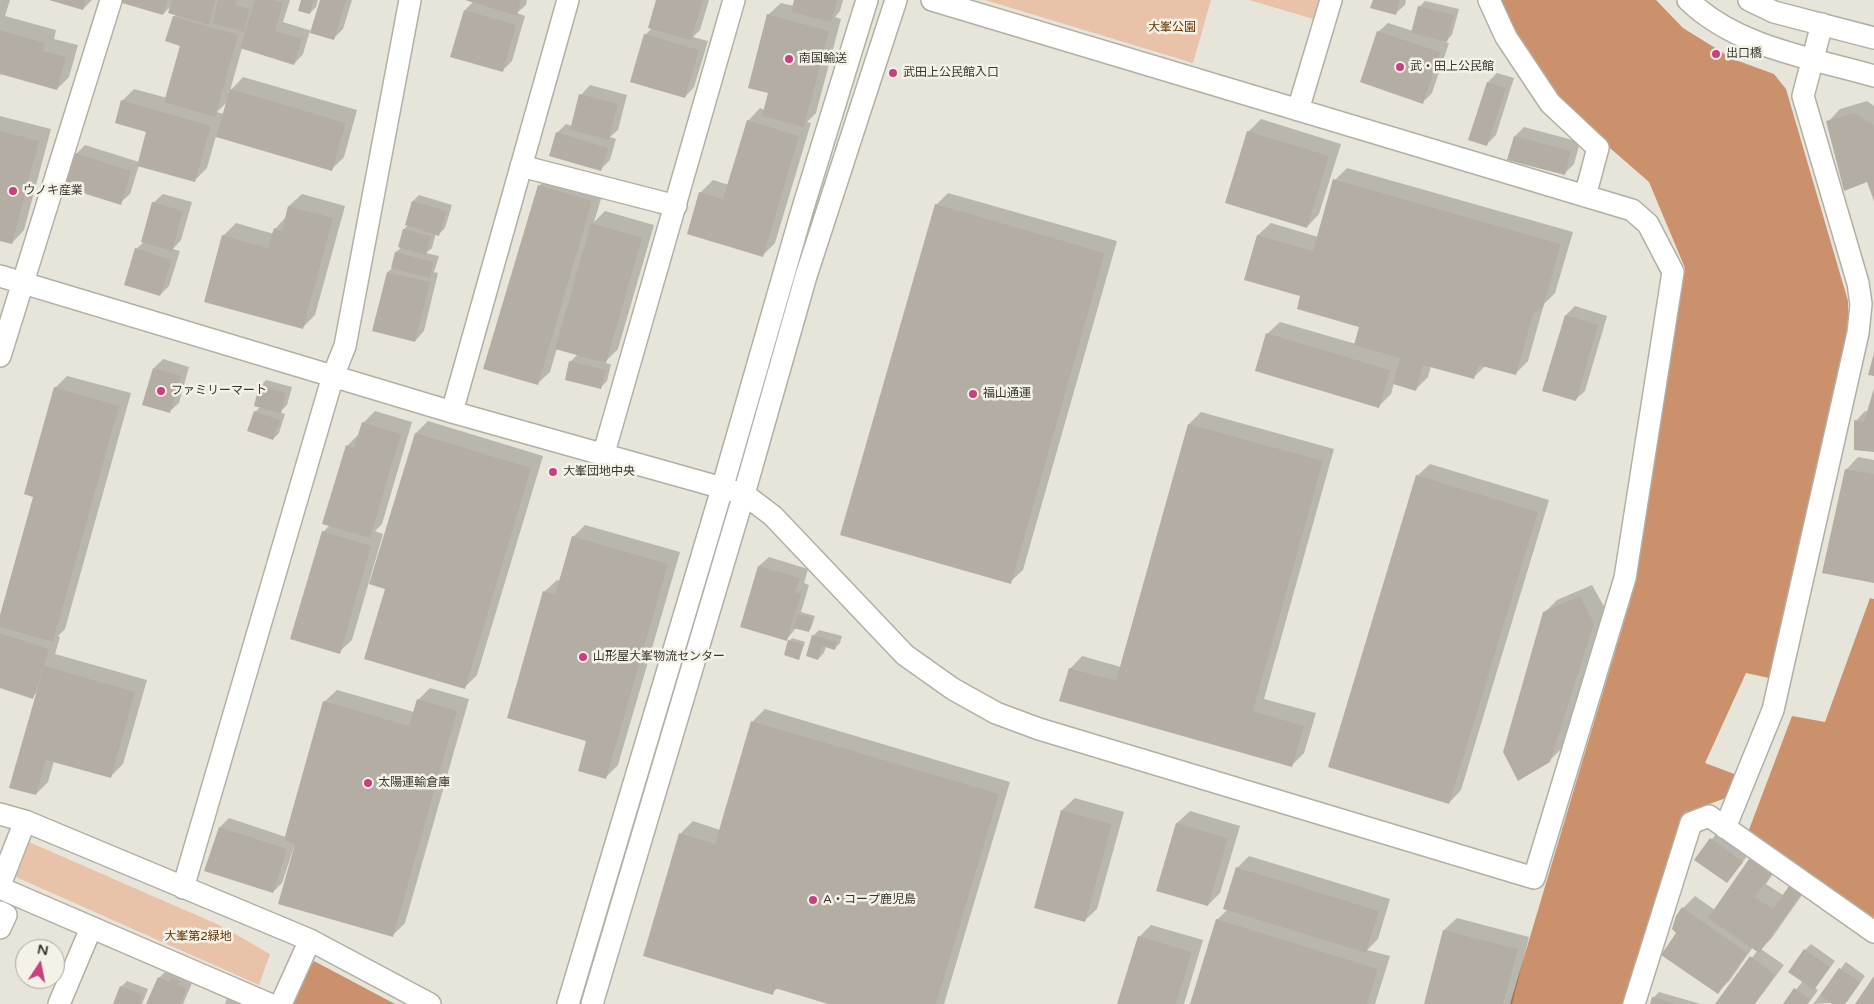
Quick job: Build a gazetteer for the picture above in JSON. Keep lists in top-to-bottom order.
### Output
{
  "parks": ["大峯公園", "大峯第2緑地"],
  "places": [
    "出口橋",
    "南国輸送",
    "武・田上公民館",
    "武田上公民館入口",
    "ウノキ産業",
    "ファミリーマート",
    "福山通運",
    "大峯団地中央",
    "山形屋大峯物流センター",
    "太陽運輸倉庫",
    "A・コープ鹿児島"
  ],
  "north": "top"
}
